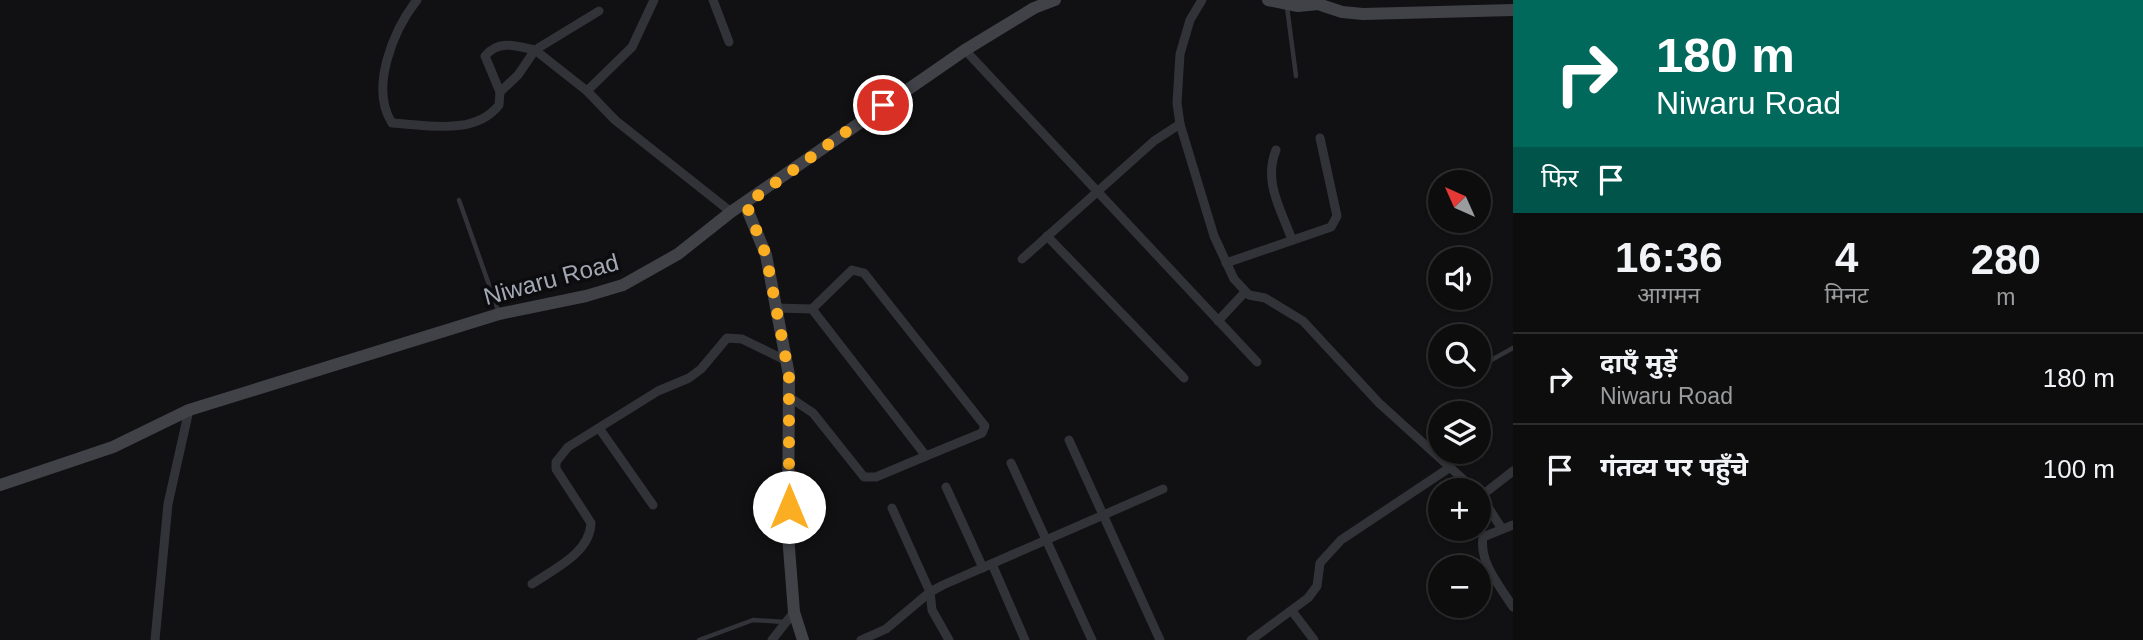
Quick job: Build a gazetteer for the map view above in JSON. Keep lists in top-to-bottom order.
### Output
{
  "streets": {
    "street": ["Niwaru Road"]
  },
  "north": "top left",
  "page": {
    "turn": ["180 m", "Niwaru Road"],
    "then": "फिर",
    "map_buttons": ["+", "−"],
    "eta": [
      "16:36",
      "आगमन",
      "4",
      "मिनट",
      "280",
      "m"
    ],
    "list": [
      {
        "name": "दाएँ मुड़ें",
        "note": "Niwaru Road",
        "value": "180 m"
      },
      {
        "name": "गंतव्य पर पहुँचे",
        "value": "100 m"
      }
    ]
  }
}
